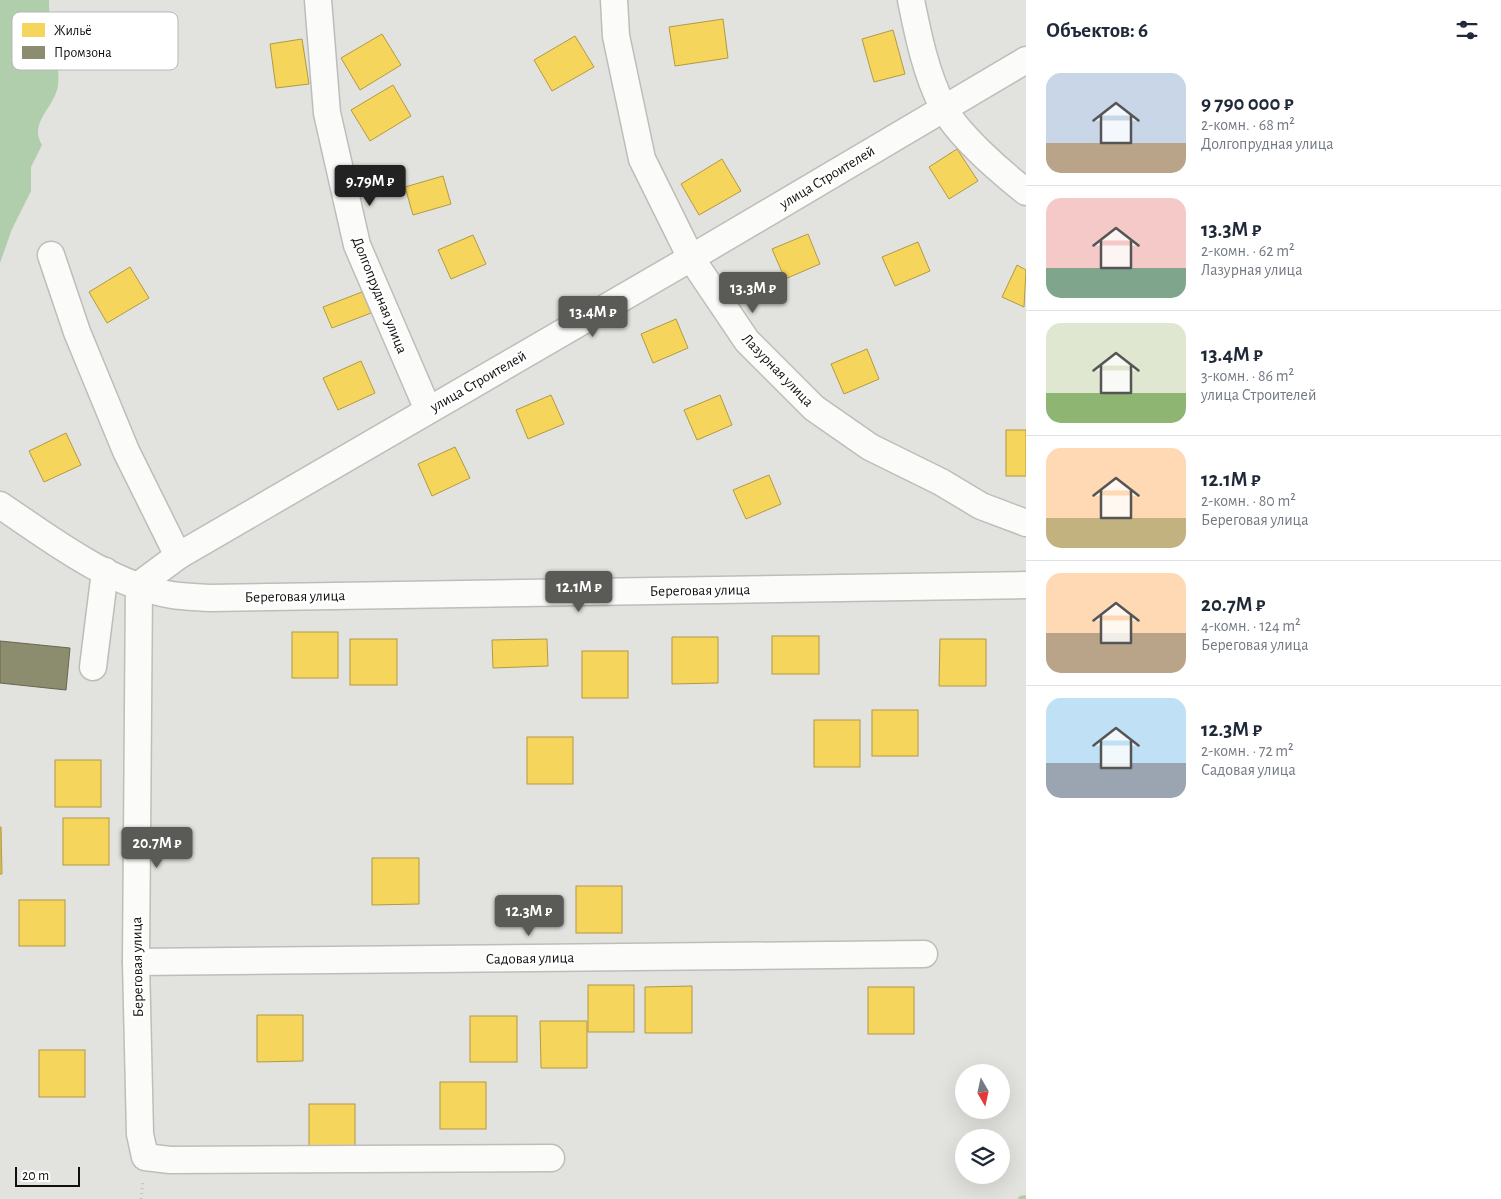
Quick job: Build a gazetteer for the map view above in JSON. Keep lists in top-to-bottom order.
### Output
{
  "streets": {
    "street": [
      "улица Строителей",
      "Долгопрудная улица",
      "Лазурная улица",
      "Береговая улица",
      "Садовая улица"
    ]
  },
  "crossings": [
    ["улица Строителей", "Долгопрудная улица"],
    ["улица Строителей", "Лазурная улица"],
    ["улица Строителей", "Береговая улица"],
    ["Береговая улица", "Садовая улица"]
  ],
  "legend": ["Жильё", "Промзона"],
  "scale_bar": "20 m",
  "north": "bottom",
  "page": {
    "heading": "Объектов: 6",
    "list": [
      {
        "name": "9 790 000 ₽",
        "note": "2-комн. · 68 m² · Долгопрудная улица"
      },
      {
        "name": "13.3M ₽",
        "note": "2-комн. · 62 m² · Лазурная улица"
      },
      {
        "name": "13.4M ₽",
        "note": "3-комн. · 86 m² · улица Строителей"
      },
      {
        "name": "12.1M ₽",
        "note": "2-комн. · 80 m² · Береговая улица"
      },
      {
        "name": "20.7M ₽",
        "note": "4-комн. · 124 m² · Береговая улица"
      },
      {
        "name": "12.3M ₽",
        "note": "2-комн. · 72 m² · Садовая улица"
      }
    ],
    "price": [
      "9.79M ₽",
      "13.3M ₽",
      "13.4M ₽",
      "12.1M ₽",
      "20.7M ₽",
      "12.3M ₽"
    ],
    "scale": "20 m"
  }
}
